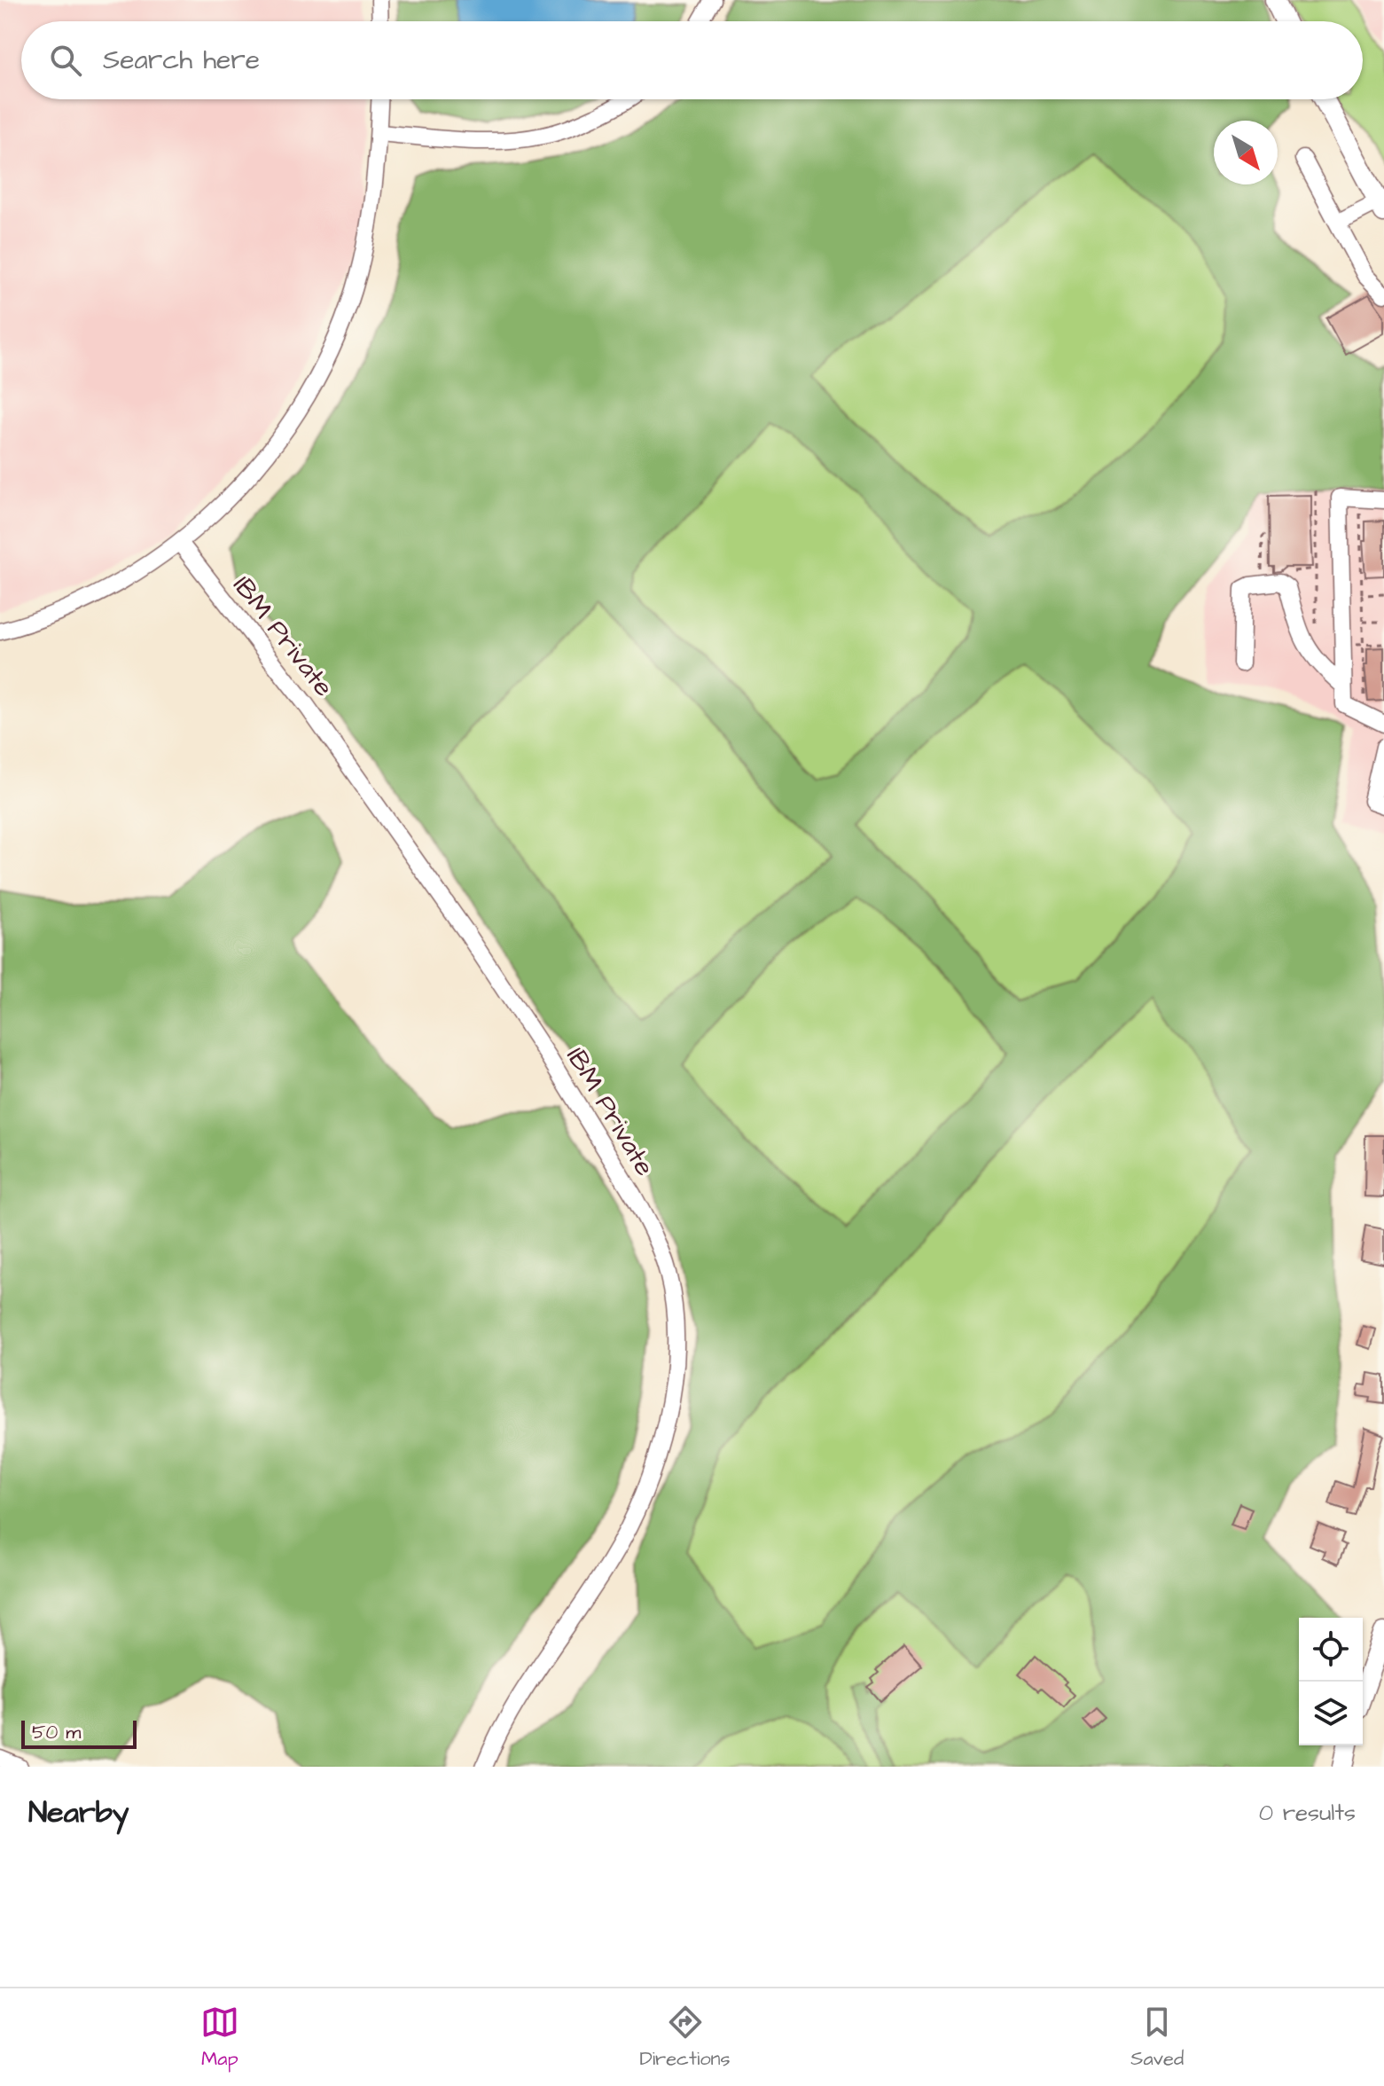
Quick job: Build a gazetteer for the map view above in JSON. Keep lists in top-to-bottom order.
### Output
{
  "streets": {
    "street": ["IBM Private"]
  },
  "scale_bar": "50 m",
  "north": "bottom right",
  "page": {
    "search": "Search here",
    "scale": "50 m",
    "heading": ["Nearby", "0 results"],
    "nav": ["Map", "Directions", "Saved"]
  }
}
